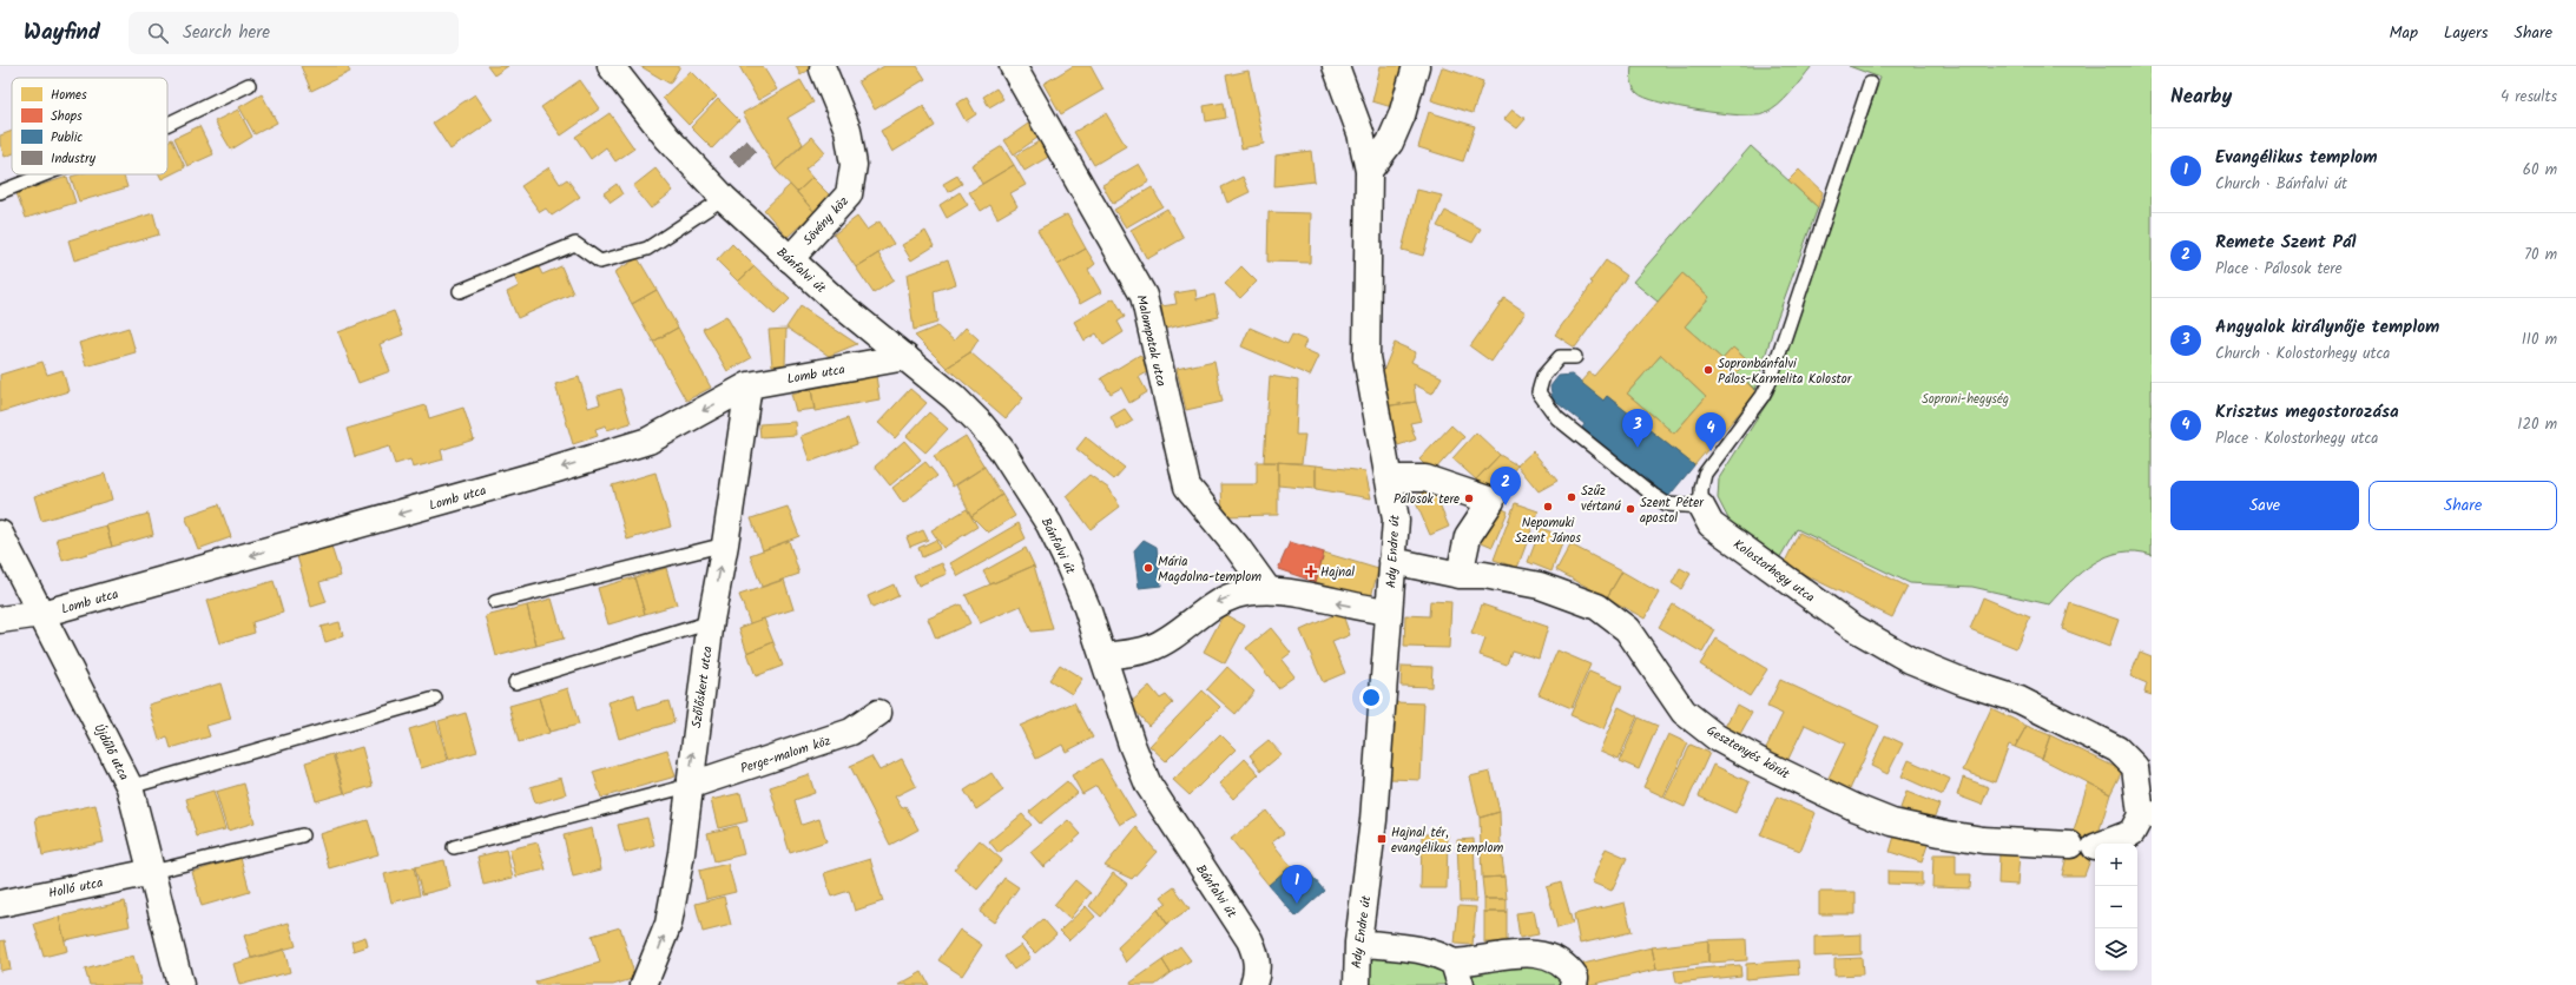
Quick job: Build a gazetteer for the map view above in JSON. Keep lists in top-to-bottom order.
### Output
{
  "streets": {
    "street": [
      "Sövény köz",
      "Bánfalvi út",
      "Malompatak utca",
      "Lomb utca",
      "Ady Endre út",
      "Kolostorhegy utca",
      "Szőlőskert utca",
      "Újdűlő utca",
      "Gesztenyés körút",
      "Perge-malom köz",
      "Holló utca"
    ]
  },
  "crossings": [
    ["Sövény köz", "Bánfalvi út"],
    ["Bánfalvi út", "Lomb utca"],
    ["Lomb utca", "Szőlőskert utca"],
    ["Lomb utca", "Újdűlő utca"],
    ["Ady Endre út", "Gesztenyés körút"],
    ["Szőlőskert utca", "Perge-malom köz"],
    ["Újdűlő utca", "Holló utca"]
  ],
  "one_way": ["Lomb utca", "Szőlőskert utca"],
  "parks": ["Soproni-hegység"],
  "places": {
    "other": [
      "Sopronbánfalvi Pálos-Karmelita Kolostor",
      "Szűz vértanú",
      "Pálosok tere",
      "Nepomuki Szent János",
      "Szent Péter apostol",
      "Mária Magdolna-templom"
    ],
    "health": ["Hajnal"],
    "transit": ["Hajnal tér, evangélikus templom"]
  },
  "legend": [
    "Homes",
    "Shops",
    "Public",
    "Industry"
  ],
  "page": {
    "header": "Wayfind",
    "search": "Search here",
    "nav": ["Map", "Layers", "Share"],
    "heading": ["Nearby", "4 results"],
    "list": [
      {
        "mark": "1",
        "name": "Evangélikus templom",
        "note": "Church · Bánfalvi út",
        "value": "60 m"
      },
      {
        "mark": "2",
        "name": "Remete Szent Pál",
        "note": "Place · Pálosok tere",
        "value": "70 m"
      },
      {
        "mark": "3",
        "name": "Angyalok királynője templom",
        "note": "Church · Kolostorhegy utca",
        "value": "110 m"
      },
      {
        "mark": "4",
        "name": "Krisztus megostorozása",
        "note": "Place · Kolostorhegy utca",
        "value": "120 m"
      }
    ],
    "pins": [
      "3",
      "4",
      "2",
      "1"
    ],
    "buttons": ["Save", "Share"],
    "map_buttons": ["+", "−"]
  }
}
